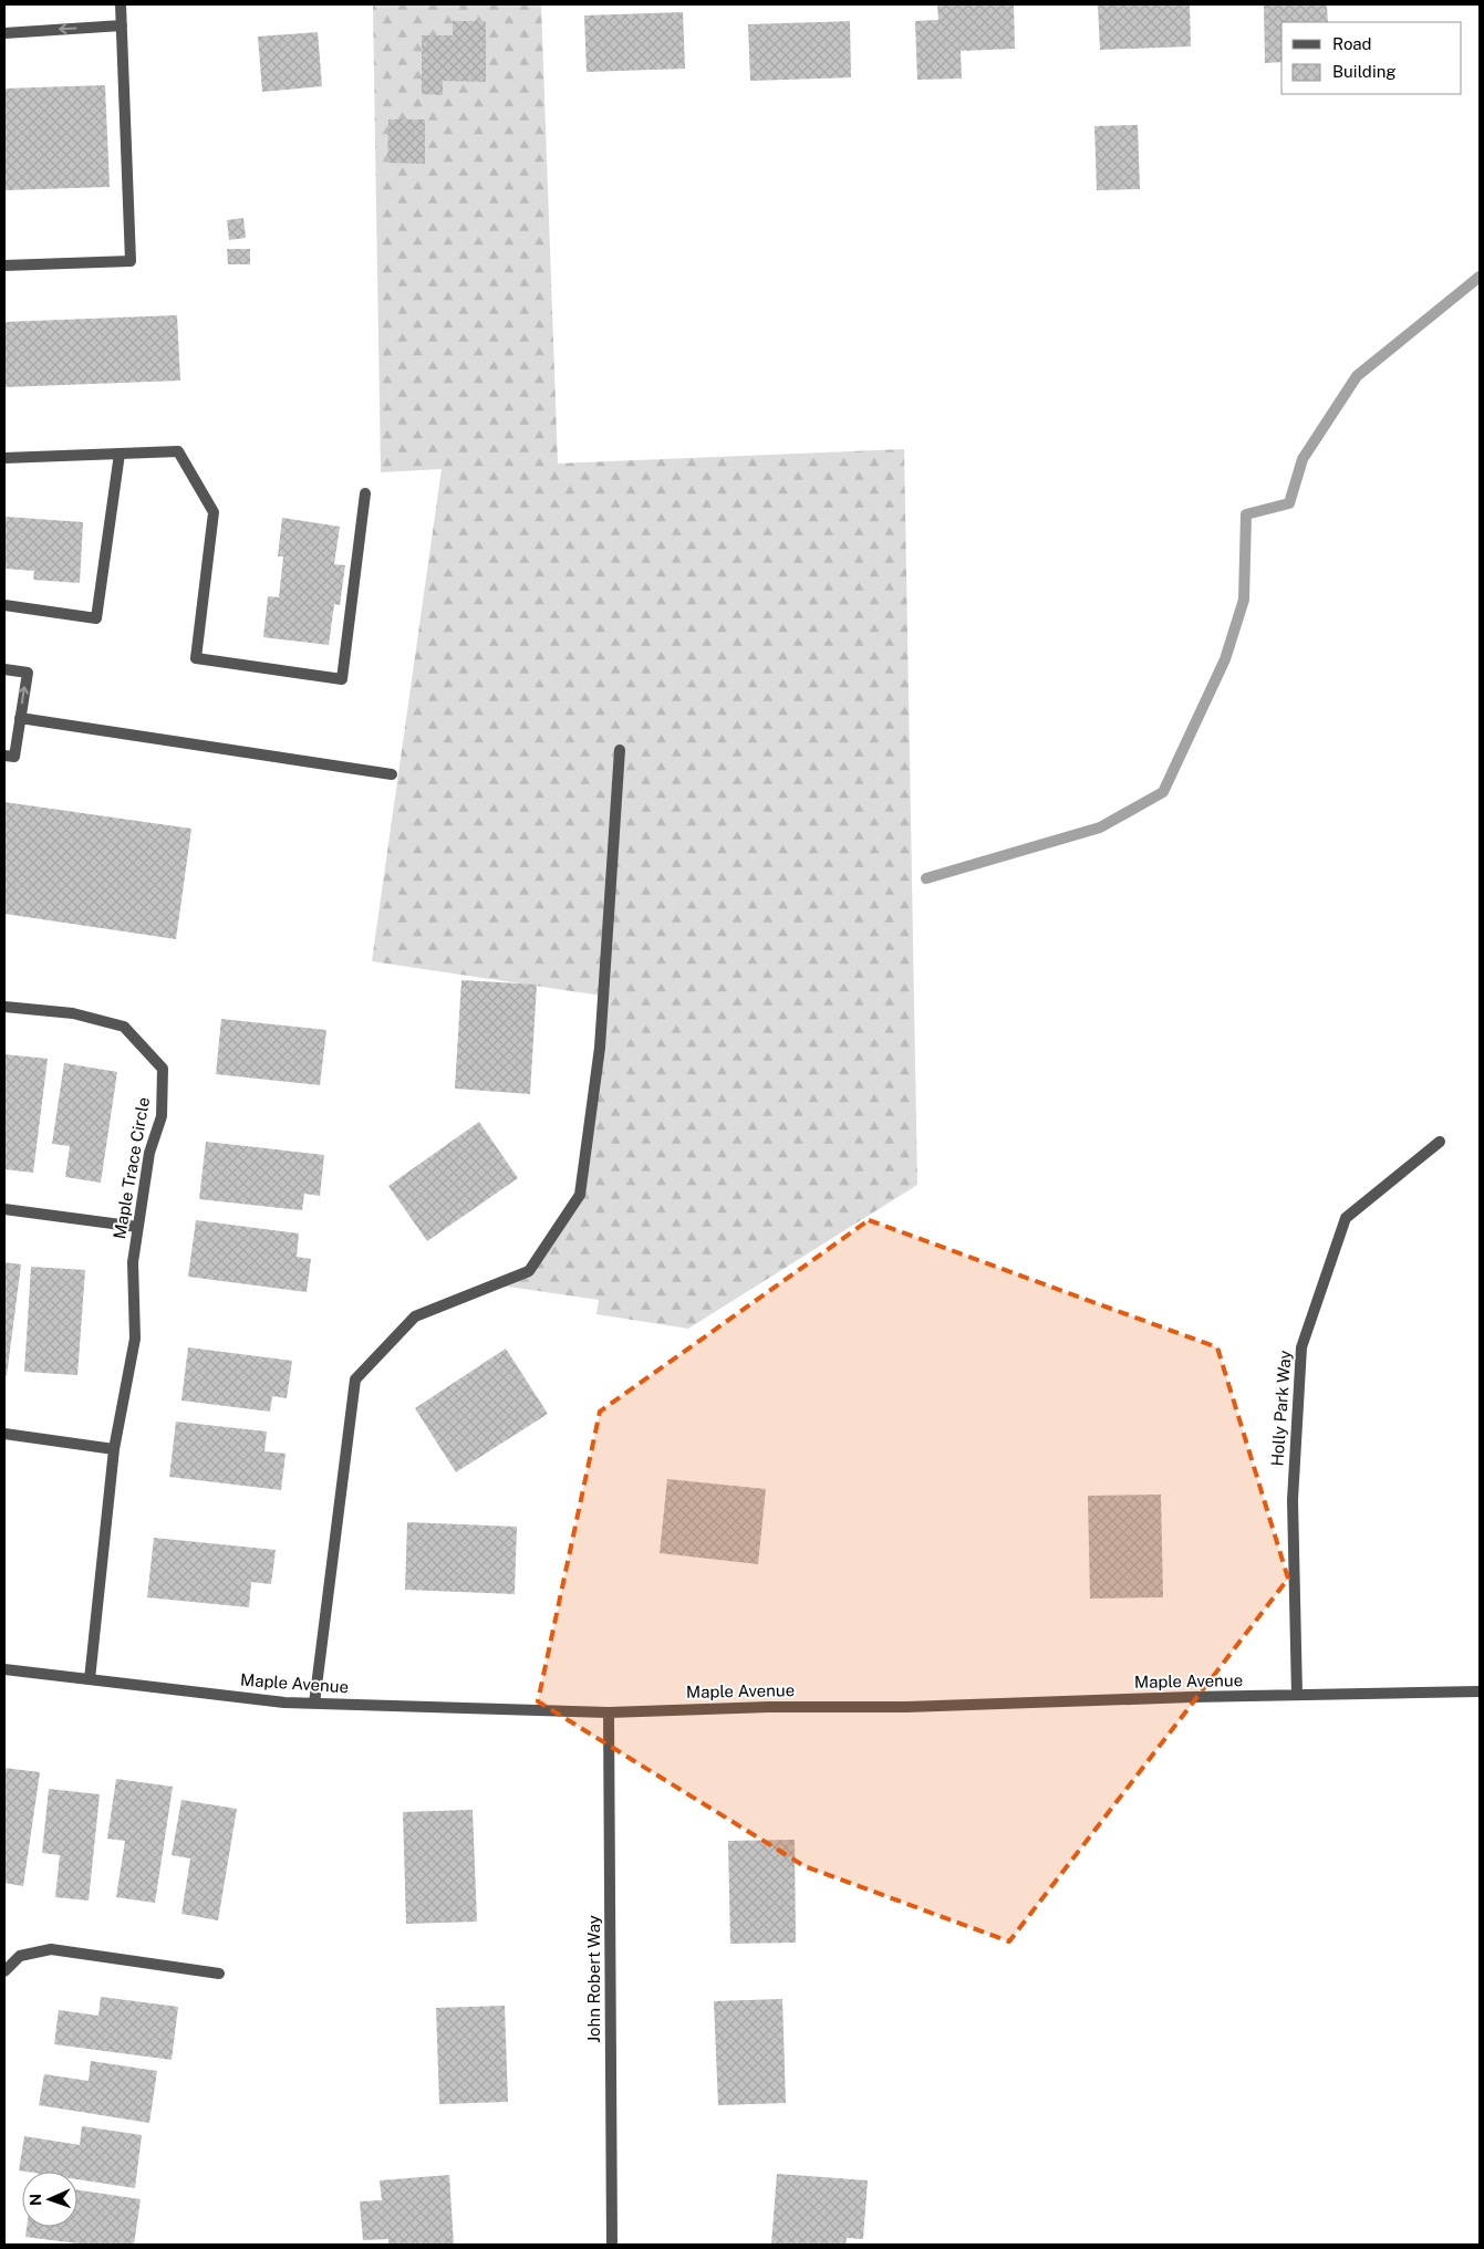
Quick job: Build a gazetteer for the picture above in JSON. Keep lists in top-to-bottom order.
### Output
{
  "streets": {
    "street": [
      "Maple Trace Circle",
      "Holly Park Way",
      "Maple Avenue",
      "John Robert Way"
    ]
  },
  "crossings": [
    ["Maple Trace Circle", "Maple Avenue"],
    ["Holly Park Way", "Maple Avenue"],
    ["Maple Avenue", "John Robert Way"]
  ],
  "legend": ["Road", "Building"],
  "north": "left"
}
